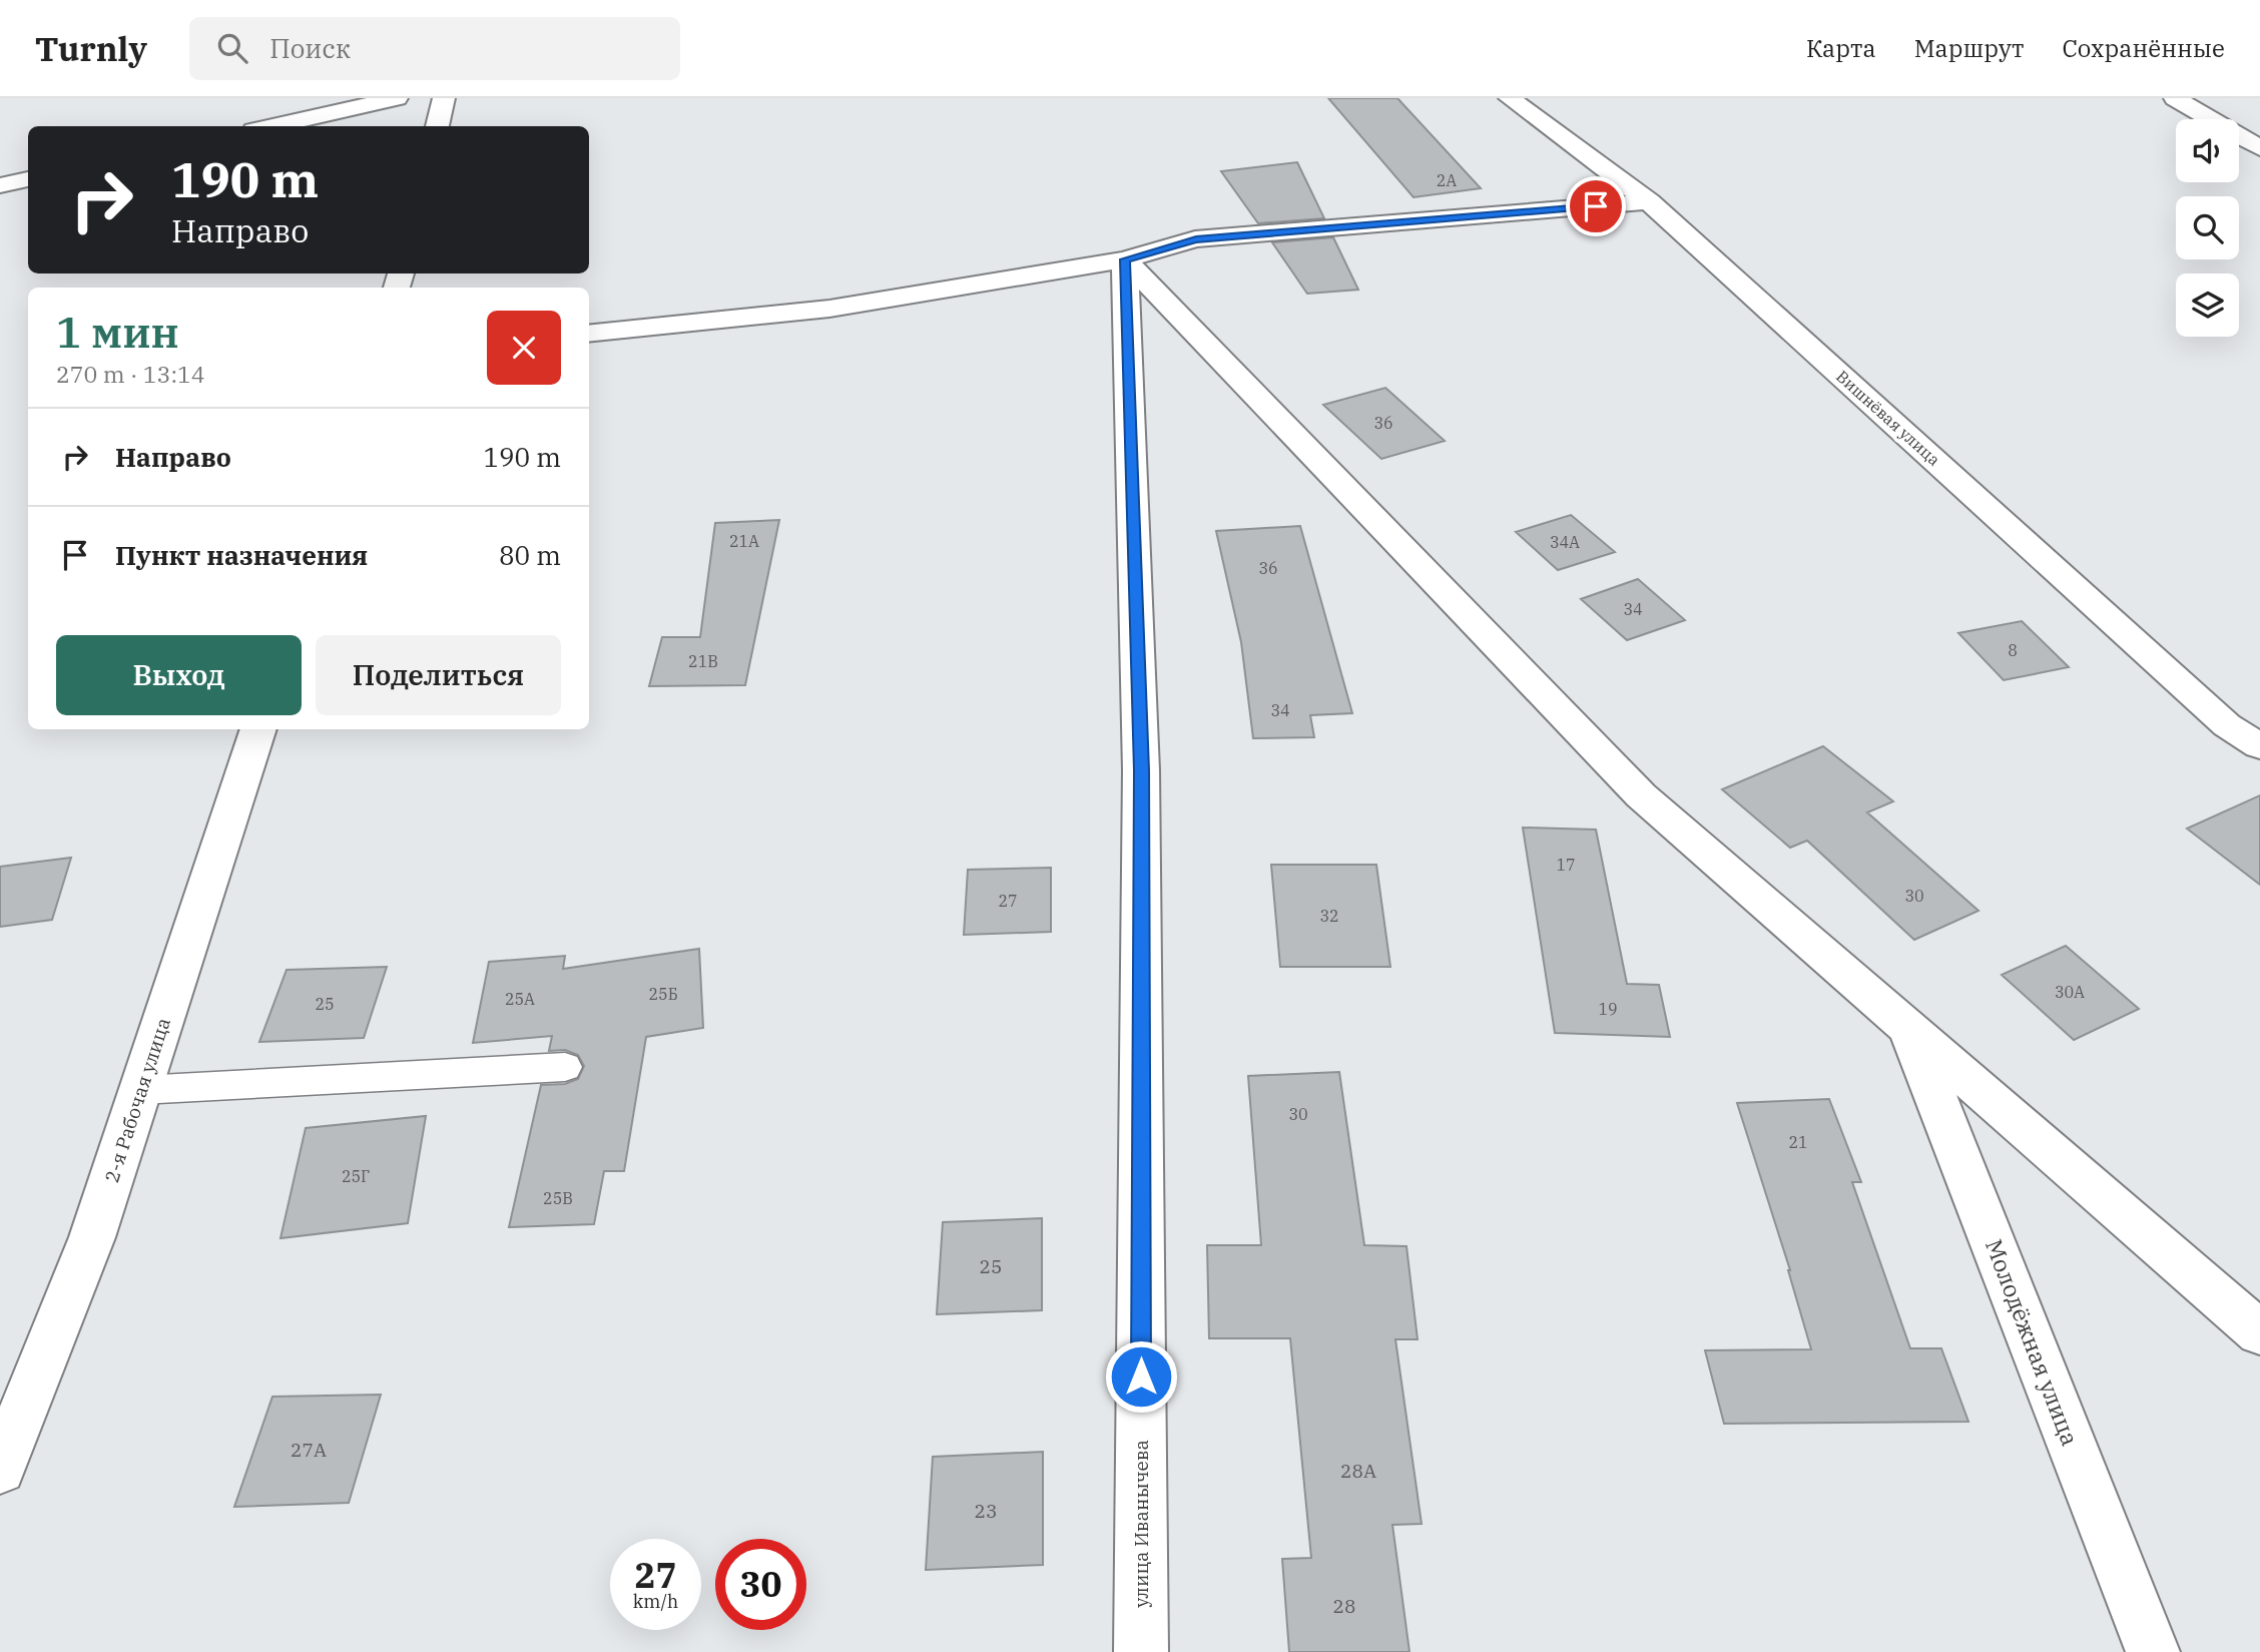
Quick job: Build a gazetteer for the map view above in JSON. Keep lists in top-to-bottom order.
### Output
{
  "streets": {
    "street": [
      "Вишнёвая улица",
      "2-я Рабочая улица",
      "Молодёжная улица",
      "улица Иванычева"
    ]
  },
  "house_numbers": [
    "2А",
    "36",
    "21А",
    "34А",
    "36",
    "34",
    "8",
    "21В",
    "34",
    "17",
    "30",
    "27",
    "32",
    "30А",
    "25Б",
    "25А",
    "25",
    "19",
    "30",
    "21",
    "25Г",
    "25В",
    "25",
    "27А",
    "28А",
    "23",
    "28"
  ],
  "page": {
    "header": "Turnly",
    "search": "Поиск",
    "nav": ["Карта", "Маршрут", "Сохранённые"],
    "turn": ["190 m", "Направо"],
    "heading": ["1 мин", "270 m · 13:14"],
    "list": [
      {
        "name": "Направо",
        "value": "190 m"
      },
      {
        "name": "Пункт назначения",
        "value": "80 m"
      }
    ],
    "buttons": ["Выход", "Поделиться"],
    "speed": "27 km/h",
    "limit": "30"
  }
}
